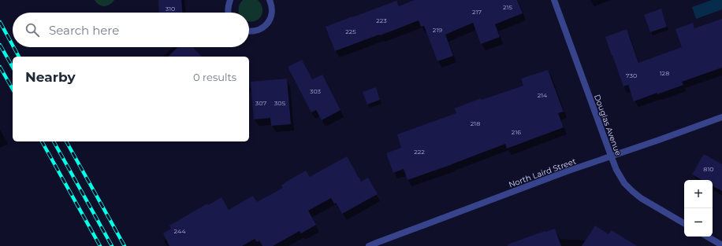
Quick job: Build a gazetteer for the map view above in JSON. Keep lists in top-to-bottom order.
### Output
{
  "streets": {
    "street": ["Douglas Avenue", "North Laird Street"]
  },
  "crossings": [
    ["Douglas Avenue", "North Laird Street"]
  ],
  "house_numbers": [
    "215",
    "310",
    "217",
    "223",
    "219",
    "225",
    "128",
    "730",
    "303",
    "214",
    "307",
    "305",
    "218",
    "216",
    "222",
    "810",
    "244"
  ],
  "page": {
    "search": "Search here",
    "heading": ["Nearby", "0 results"],
    "map_buttons": ["+", "−"]
  }
}
